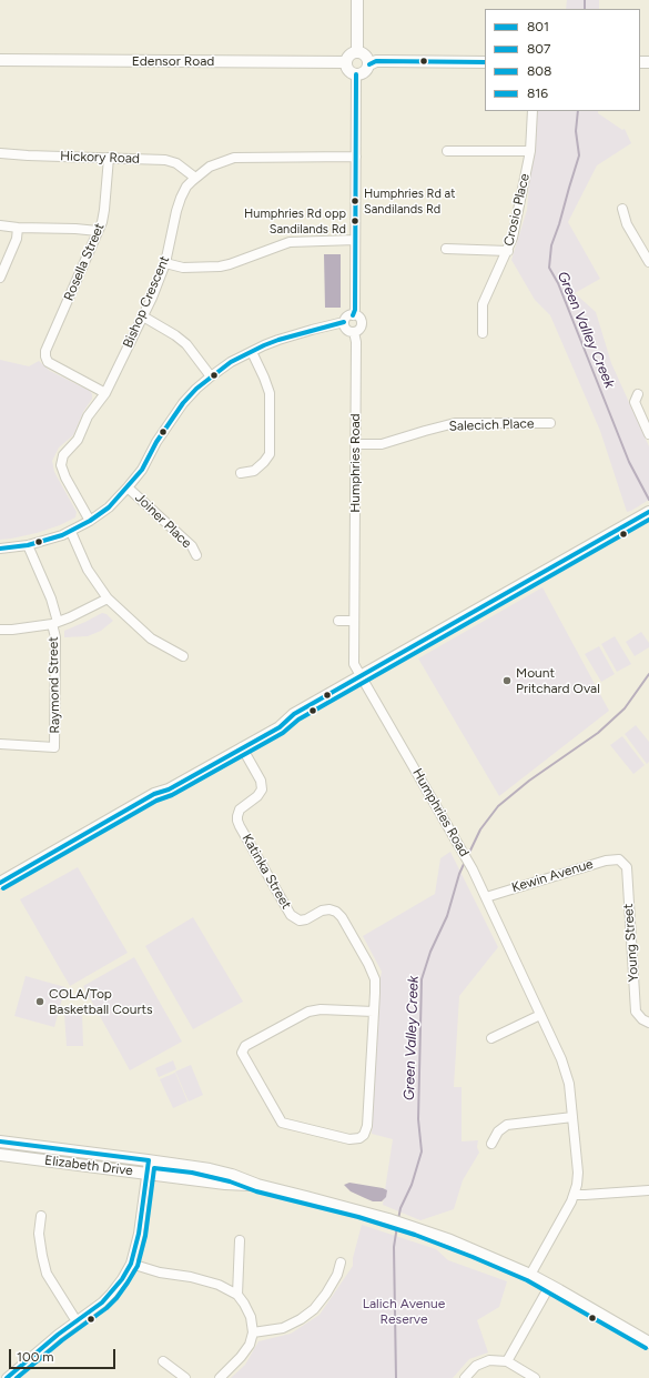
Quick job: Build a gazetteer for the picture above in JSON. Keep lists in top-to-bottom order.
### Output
{
  "streets": {
    "main road": ["Edensor Road", "Elizabeth Drive"],
    "street": [
      "Hickory Road",
      "Crosio Place",
      "Rosella Street",
      "Bishop Crescent",
      "Salecich Place",
      "Humphries Road",
      "Joiner Place",
      "Raymond Street",
      "Katinka Street",
      "Kewin Avenue",
      "Young Street"
    ]
  },
  "crossings": [
    ["Hickory Road", "Rosella Street"],
    ["Hickory Road", "Bishop Crescent"],
    ["Rosella Street", "Bishop Crescent"],
    ["Salecich Place", "Humphries Road"],
    ["Humphries Road", "Kewin Avenue"],
    ["Humphries Road", "Elizabeth Drive"],
    ["Kewin Avenue", "Young Street"]
  ],
  "water": ["Green Valley Creek"],
  "parks": ["Lalich Avenue Reserve"],
  "places": [
    "Humphries Rd at Sandilands Rd",
    "Humphries Rd opp Sandilands Rd",
    "Mount Pritchard Oval",
    "COLA/Top Basketball Courts"
  ],
  "lines": [
    "transit line 807",
    "transit line 801",
    "transit line 808",
    "transit line 816"
  ],
  "legend": [
    "801",
    "807",
    "808",
    "816"
  ],
  "scale_bar": "100 m"
}
